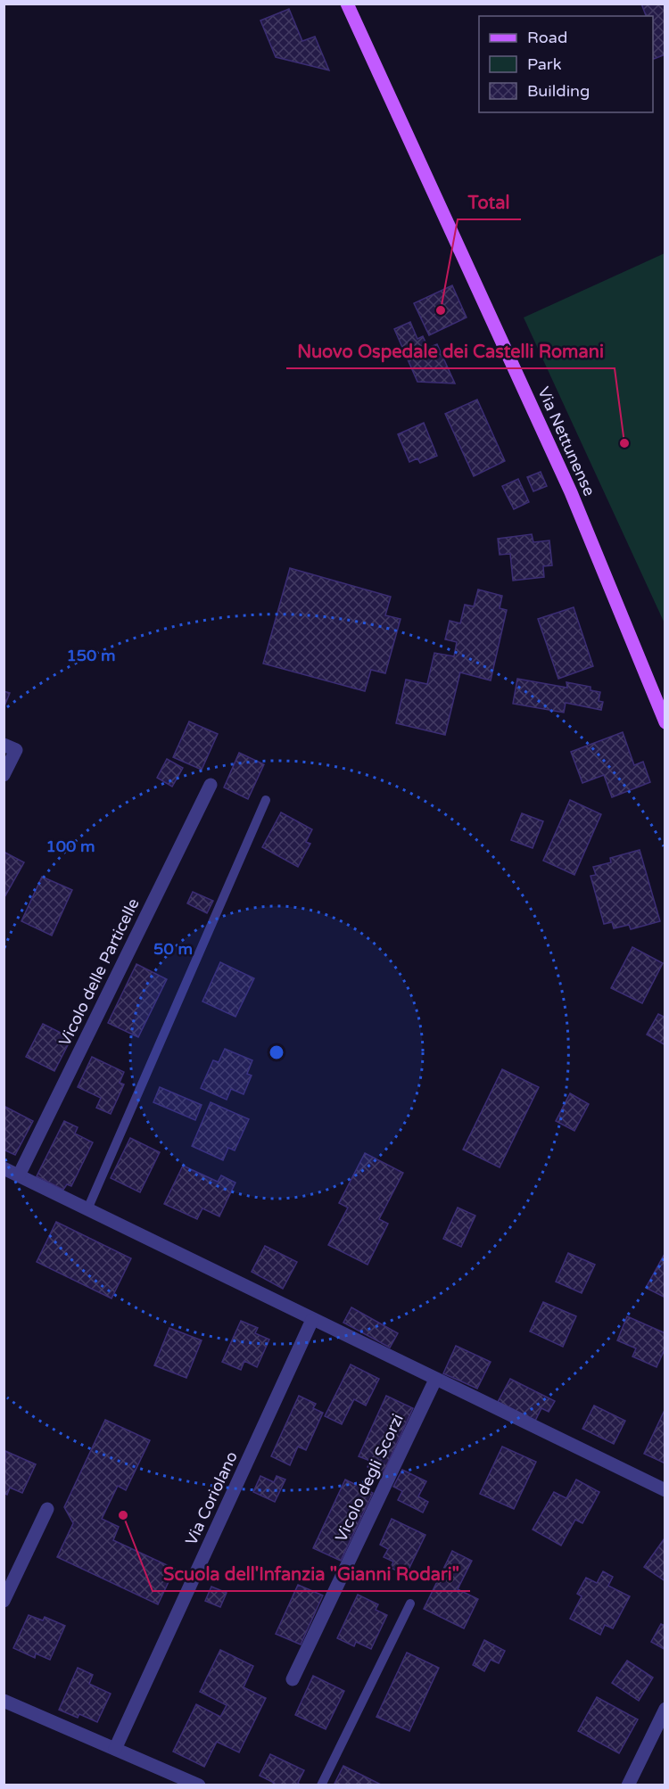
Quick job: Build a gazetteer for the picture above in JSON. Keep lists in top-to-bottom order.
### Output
{
  "streets": {
    "main road": ["Via Nettunense"],
    "street": ["Vicolo delle Particelle", "Vicolo degli Scorzi", "Via Coriolano"]
  },
  "places": ["Total", "Nuovo Ospedale dei Castelli Romani", "Scuola dell'Infanzia \"Gianni Rodari\""],
  "legend": ["Road", "Park", "Building"],
  "rings": ["150 m", "100 m", "50 m"]
}
